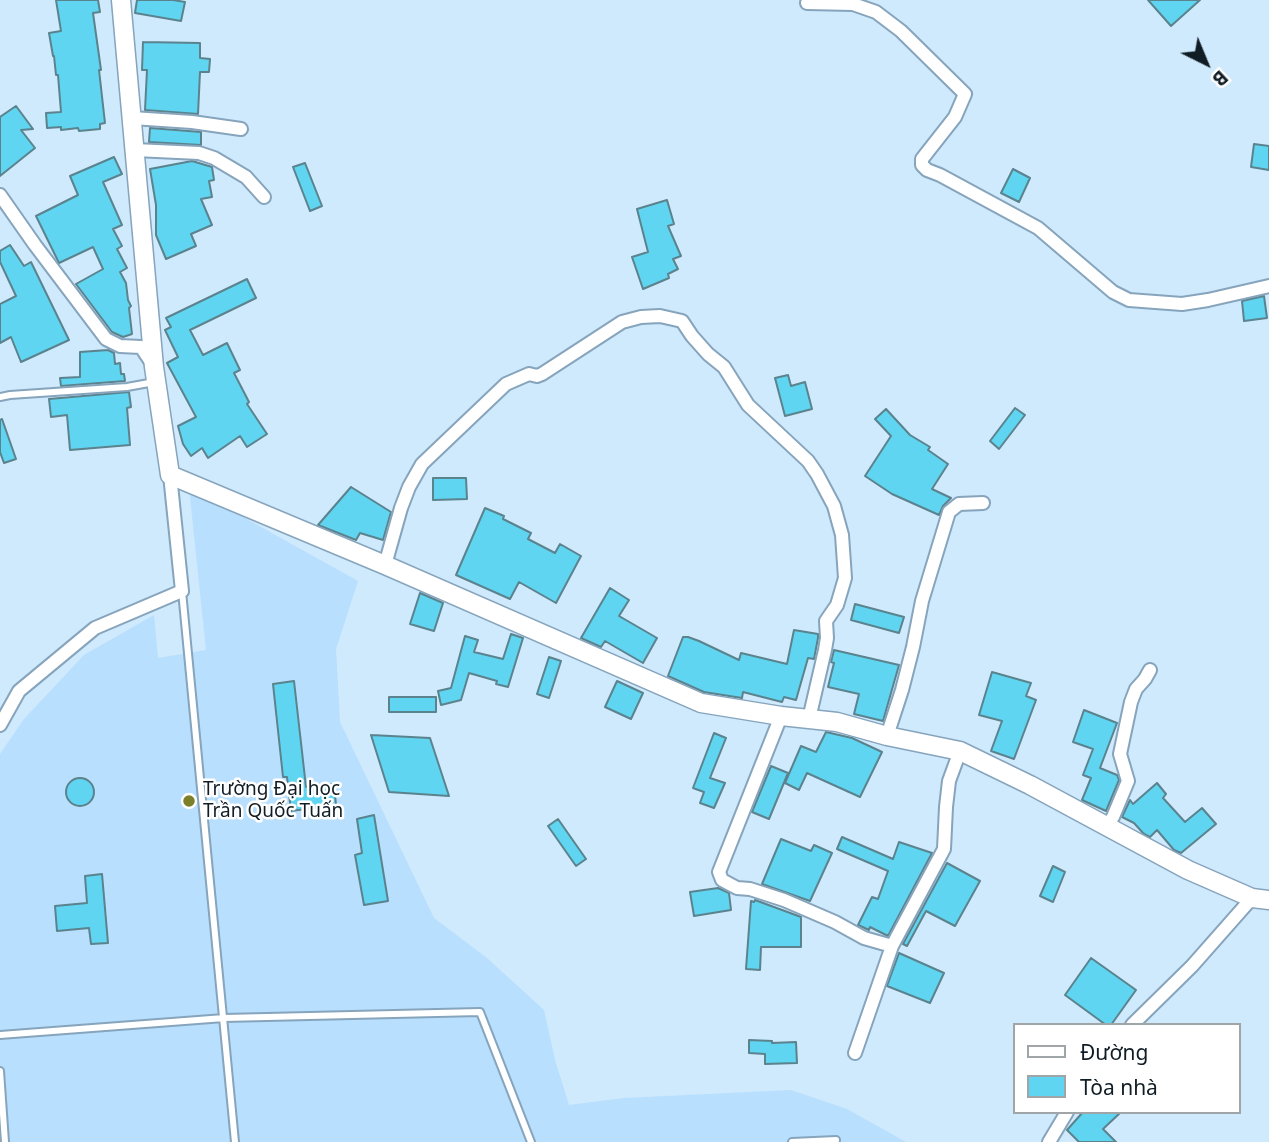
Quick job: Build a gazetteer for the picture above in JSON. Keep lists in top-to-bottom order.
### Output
{
  "places": ["Trường Đại học Trần Quốc Tuấn"],
  "legend": ["Đường", "Tòa nhà"],
  "north": "bottom right"
}
